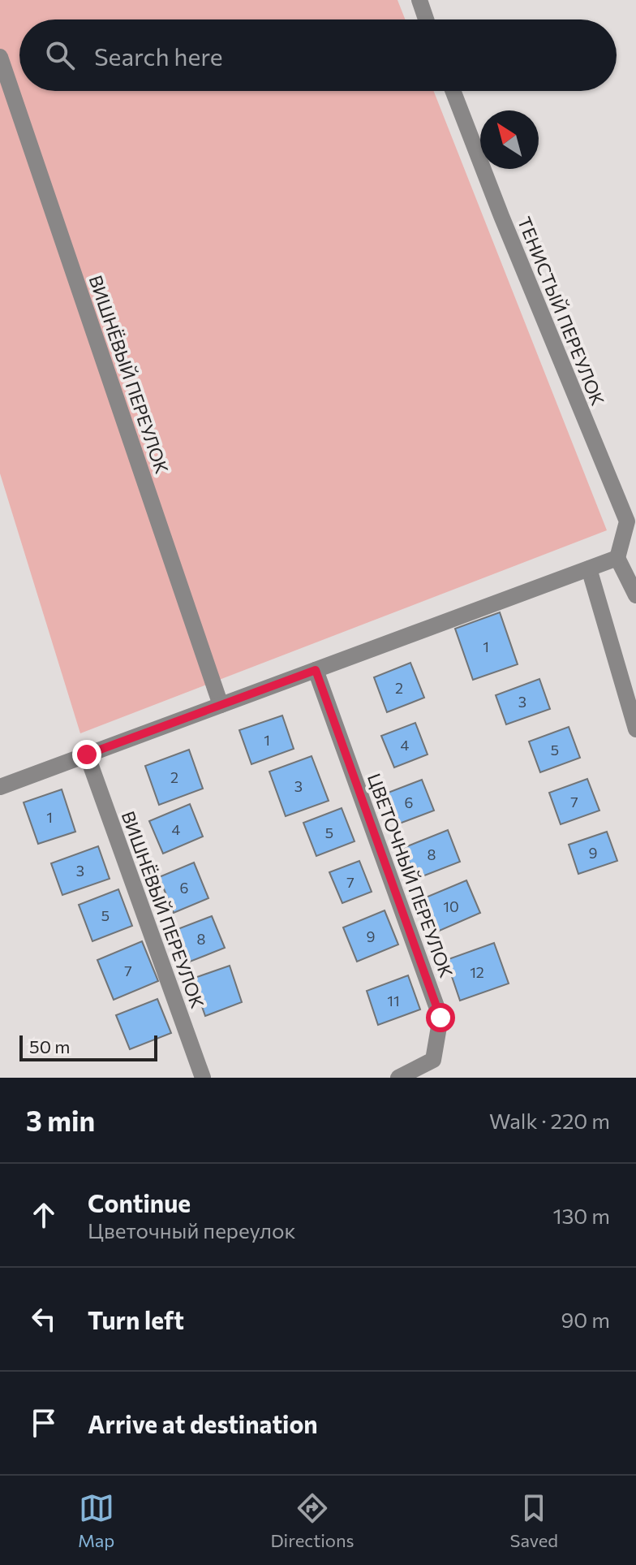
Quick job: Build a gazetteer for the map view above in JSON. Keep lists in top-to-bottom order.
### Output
{
  "streets": {
    "street": ["ТЕНИСТЫЙ ПЕРЕУЛОК", "ВИШНЁВЫЙ ПЕРЕУЛОК", "ЦВЕТОЧНЫЙ ПЕРЕУЛОК"]
  },
  "house_numbers": [
    "1",
    "2",
    "3",
    "1",
    "4",
    "5",
    "2",
    "3",
    "7",
    "6",
    "1",
    "4",
    "5",
    "9",
    "8",
    "3",
    "7",
    "6",
    "10",
    "5",
    "9",
    "8",
    "7",
    "12",
    "11"
  ],
  "scale_bar": "50 m",
  "north": "top left",
  "page": {
    "search": "Search here",
    "scale": "50 m",
    "heading": ["3 min", "Walk · 220 m"],
    "list": [
      ["Continue", "Цветочный переулок", "130 m"],
      ["Turn left", "90 m"],
      "Arrive at destination"
    ],
    "nav": ["Map", "Directions", "Saved"]
  }
}
